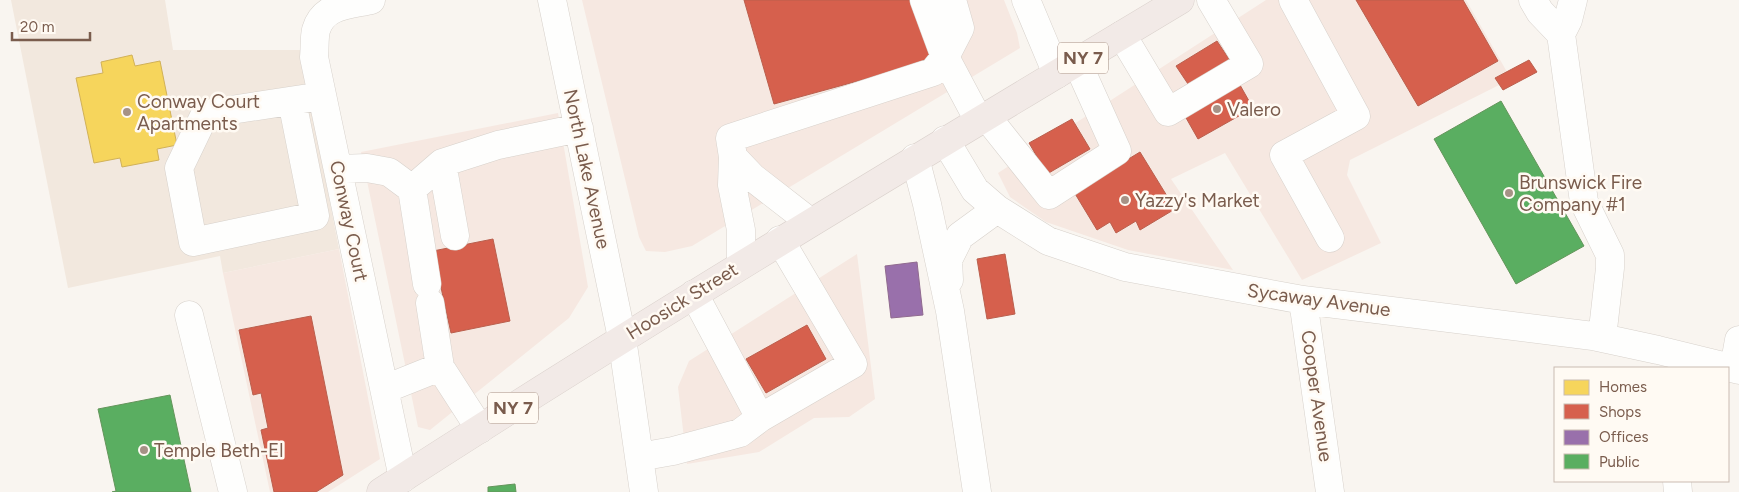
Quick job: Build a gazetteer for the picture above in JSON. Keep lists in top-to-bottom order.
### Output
{
  "streets": {
    "highway": ["NY 7", "Hoosick Street"],
    "street": [
      "North Lake Avenue",
      "Conway Court",
      "Sycaway Avenue",
      "Cooper Avenue"
    ]
  },
  "crossings": [
    ["NY 7", "Hoosick Street"],
    ["North Lake Avenue", "Hoosick Street"],
    ["Conway Court", "Hoosick Street"],
    ["Sycaway Avenue", "Hoosick Street"],
    ["Sycaway Avenue", "Cooper Avenue"]
  ],
  "places": [
    "Valero",
    "Conway Court Apartments",
    "Brunswick Fire Company #1",
    "Yazzy's Market",
    "Temple Beth-El"
  ],
  "legend": [
    "Homes",
    "Shops",
    "Offices",
    "Public"
  ],
  "scale_bar": "20 m"
}
